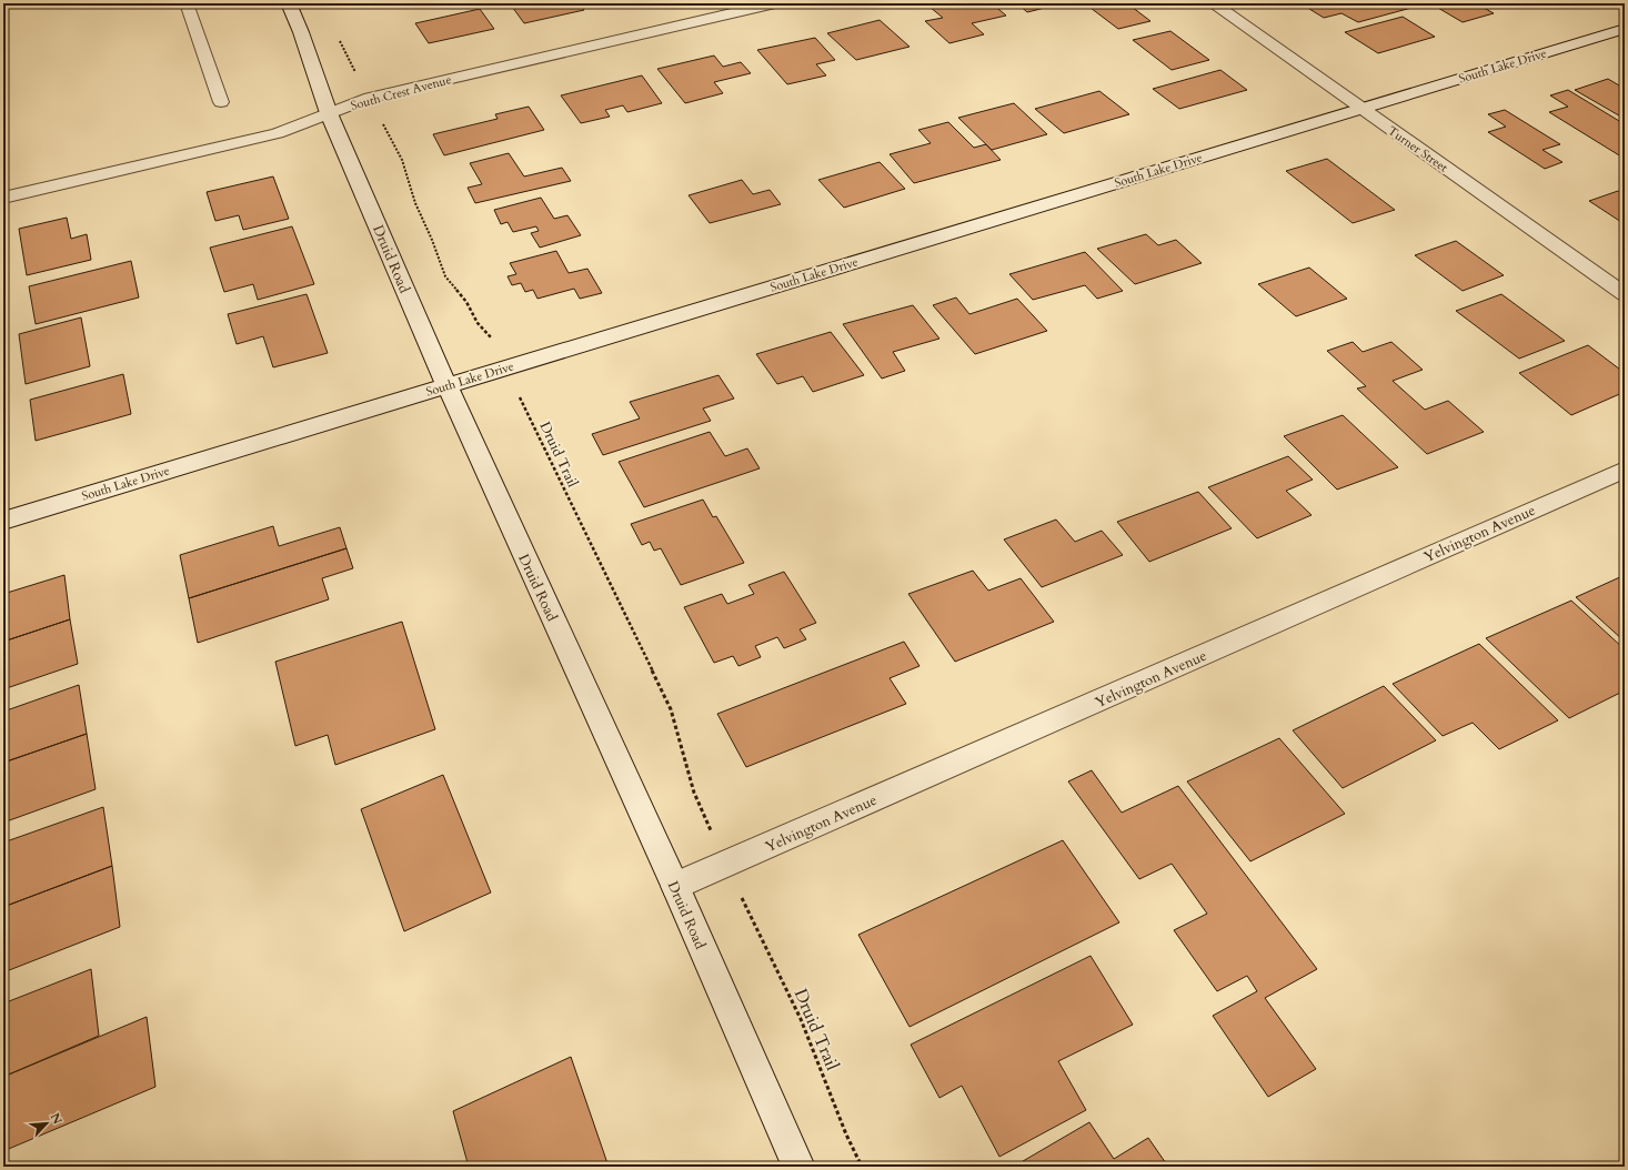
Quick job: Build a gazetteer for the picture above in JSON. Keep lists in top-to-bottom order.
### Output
{
  "streets": {
    "street": [
      "South Lake Drive",
      "South Crest Avenue",
      "Turner Street",
      "Druid Road",
      "Yelvington Avenue"
    ],
    "path": ["Druid Trail"]
  },
  "crossings": [
    ["South Lake Drive", "Turner Street"],
    ["South Lake Drive", "Druid Road"],
    ["South Lake Drive", "Druid Trail"],
    ["South Crest Avenue", "Druid Road"],
    ["Druid Road", "Yelvington Avenue"]
  ],
  "north": "top right"
}
